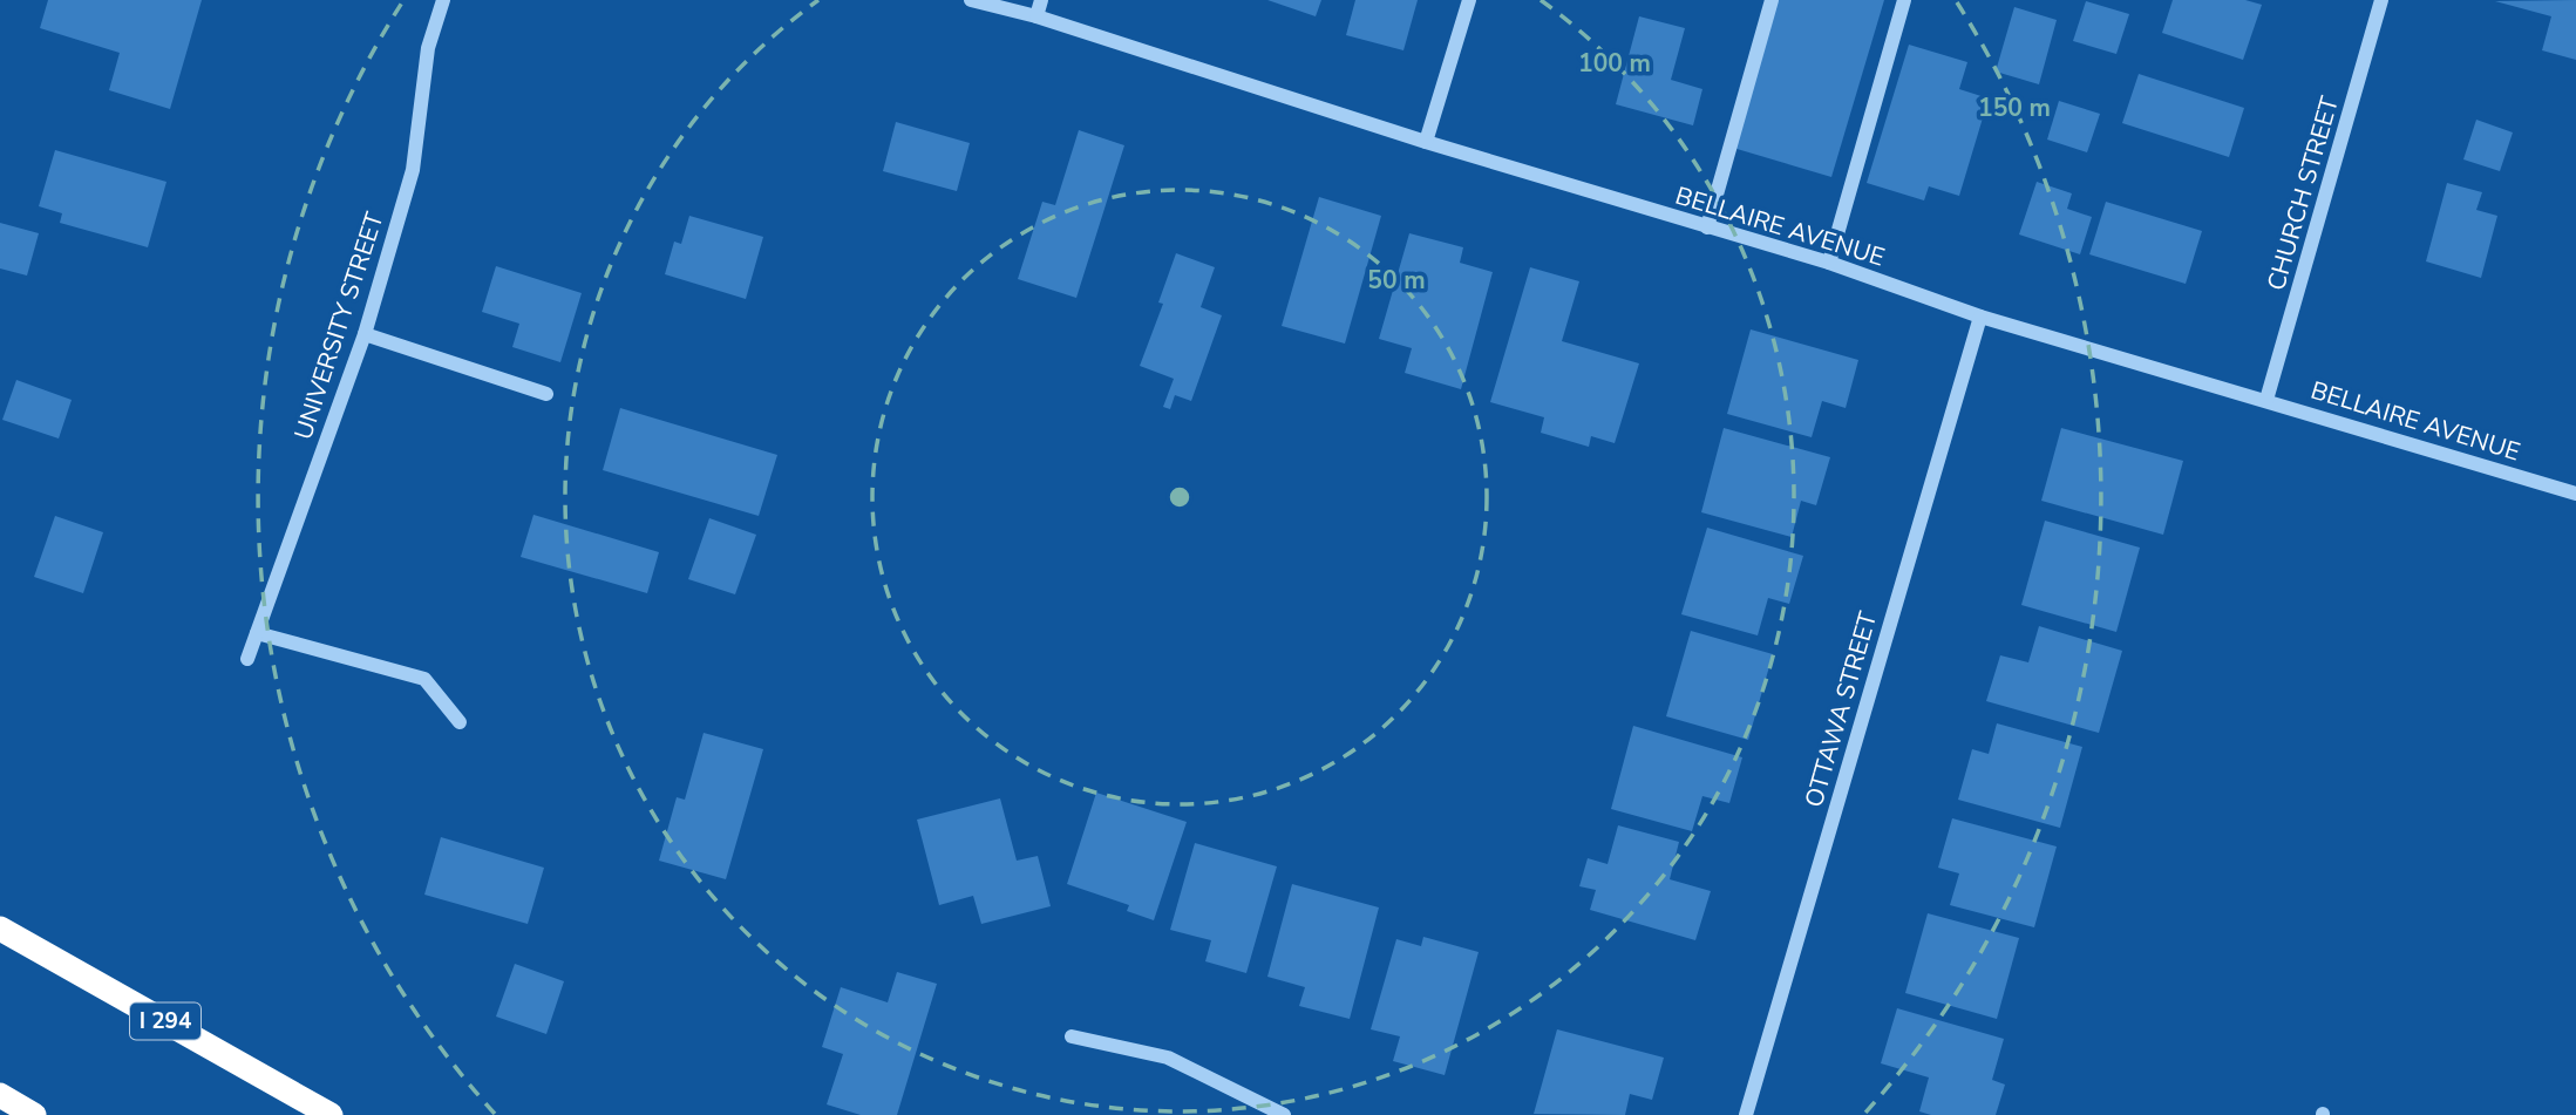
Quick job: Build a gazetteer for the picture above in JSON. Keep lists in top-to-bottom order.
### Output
{
  "streets": {
    "highway": ["I 294"],
    "street": [
      "CHURCH STREET",
      "BELLAIRE AVENUE",
      "UNIVERSITY STREET",
      "OTTAWA STREET"
    ]
  },
  "crossings": [
    ["CHURCH STREET", "BELLAIRE AVENUE"],
    ["BELLAIRE AVENUE", "OTTAWA STREET"]
  ],
  "rings": ["100 m", "150 m", "50 m"]
}
